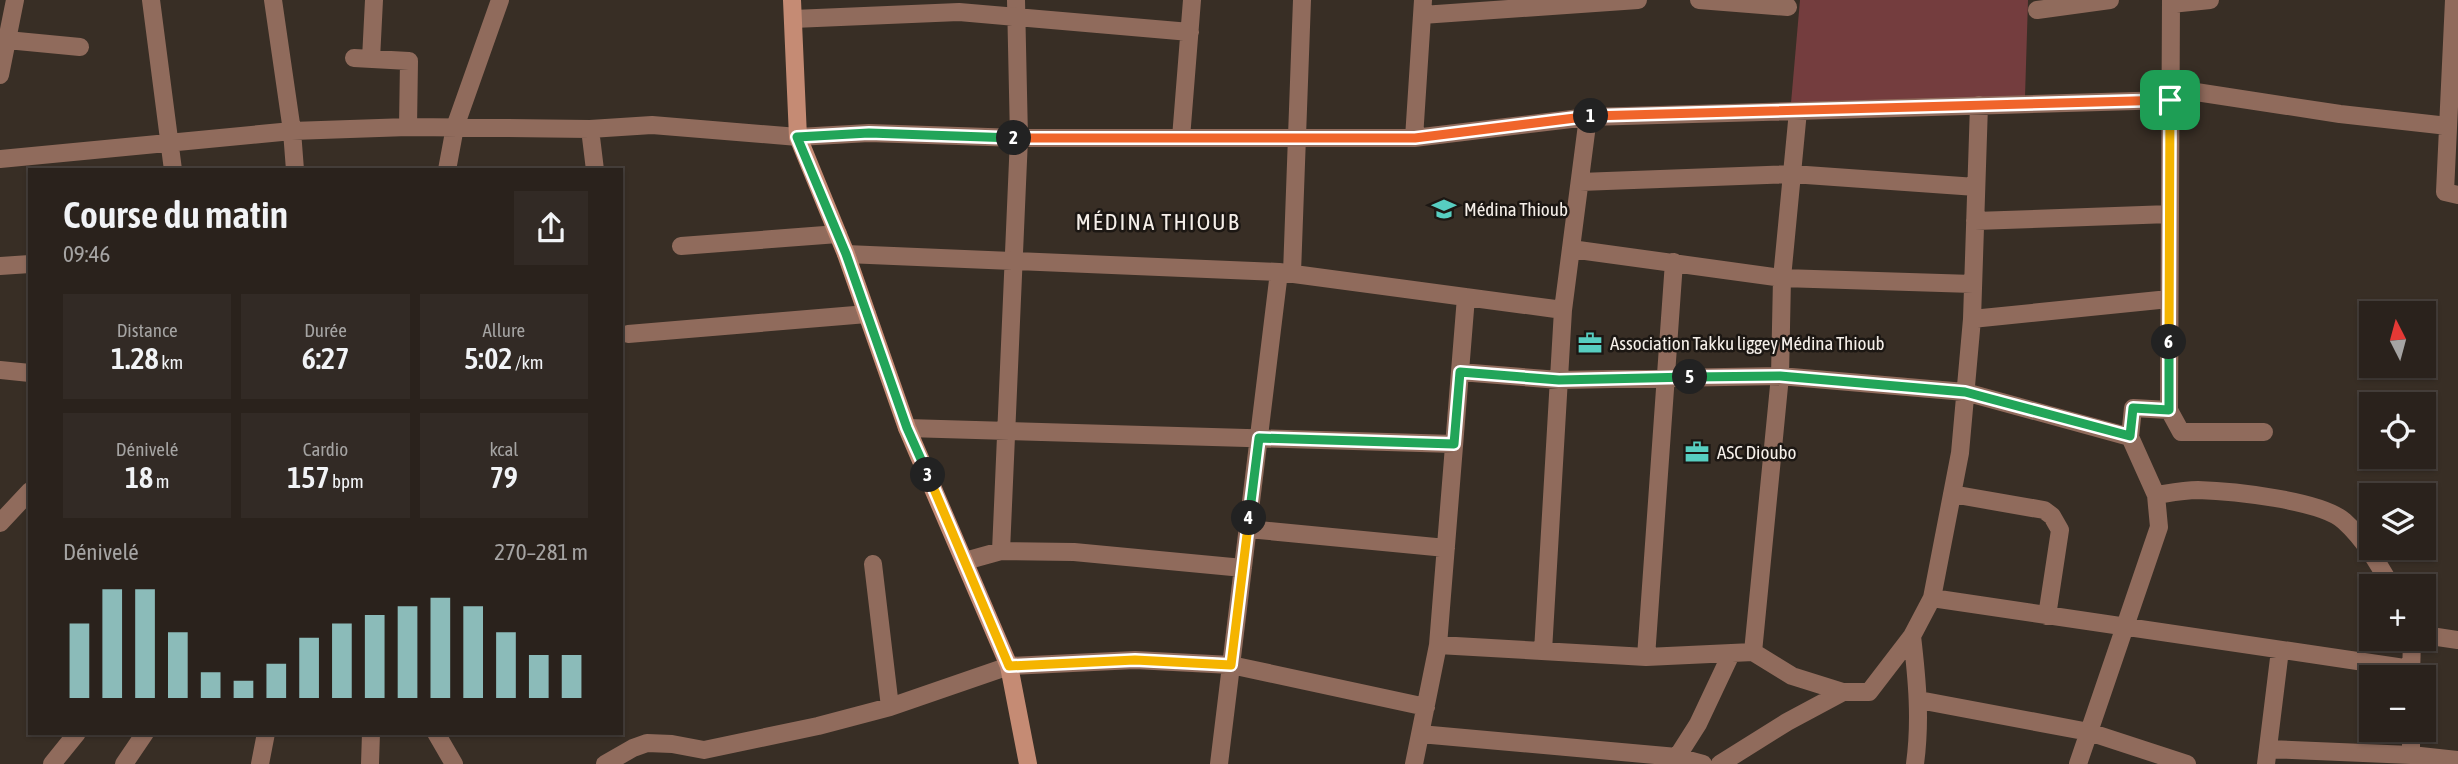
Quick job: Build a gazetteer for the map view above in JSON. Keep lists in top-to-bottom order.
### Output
{
  "districts": ["MÉDINA THIOUB"],
  "places": {
    "school or university": ["Médina Thioub"],
    "office": ["Association Takku liggey Médina Thioub", "ASC Dioubo"]
  },
  "north": "top",
  "page": {
    "pins": [
      "1",
      "2",
      "6",
      "5",
      "3",
      "4"
    ],
    "heading": ["Course du matin", "09:46"],
    "stats": [
      ["Distance", "1.28 km"],
      ["Durée", "6:27"],
      ["Allure", "5:02 /km"],
      ["Dénivelé", "18 m"],
      ["Cardio", "157 bpm"],
      ["kcal", "79"]
    ],
    "map_buttons": ["+", "−"],
    "chart": ["Dénivelé", "270–281 m"]
  }
}
